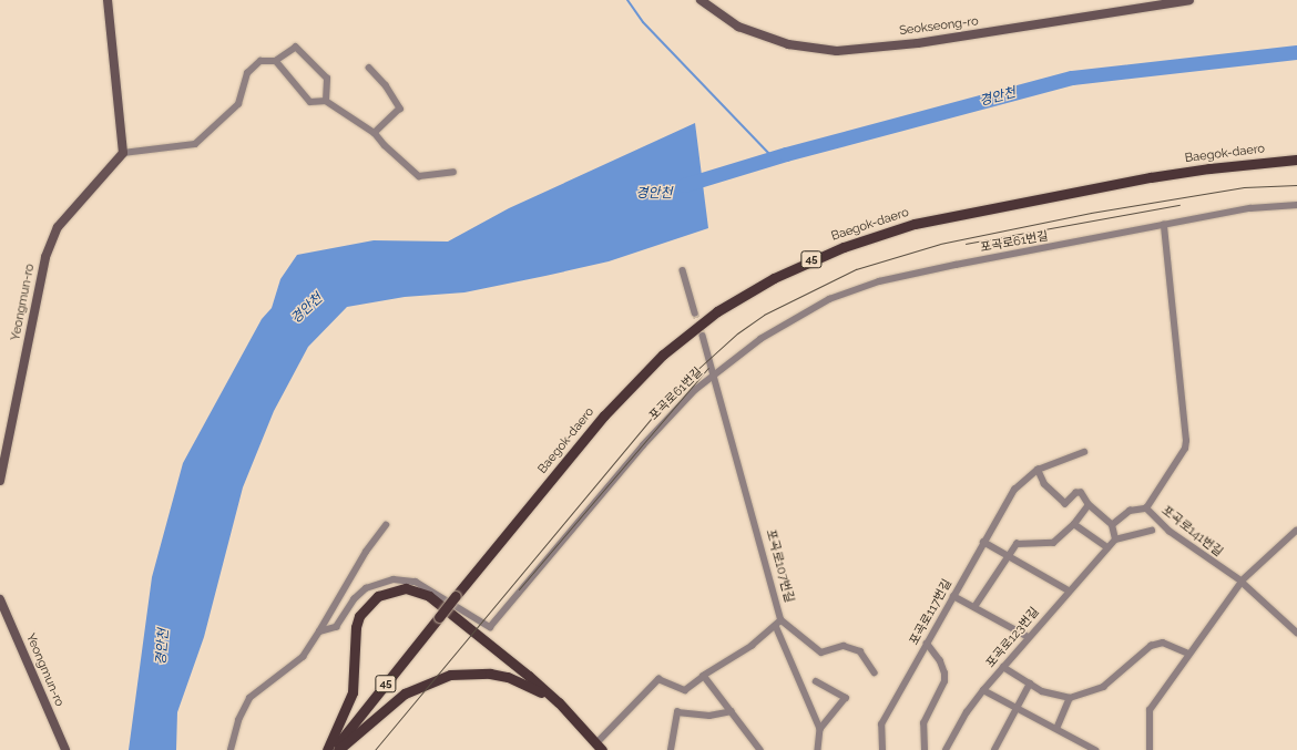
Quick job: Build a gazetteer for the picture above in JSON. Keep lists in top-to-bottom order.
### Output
{
  "streets": {
    "main road": ["Baegok-daero", "45"],
    "street": [
      "Seokseong-ro",
      "포곡로61번길",
      "Yeongmun-ro",
      "포곡로141번길",
      "포곡로107번길",
      "포곡로117번길",
      "포곡로123번길"
    ]
  },
  "crossings": [
    ["포곡로61번길", "포곡로141번길"],
    ["포곡로61번길", "포곡로107번길"]
  ],
  "water": ["경안천"]
}
